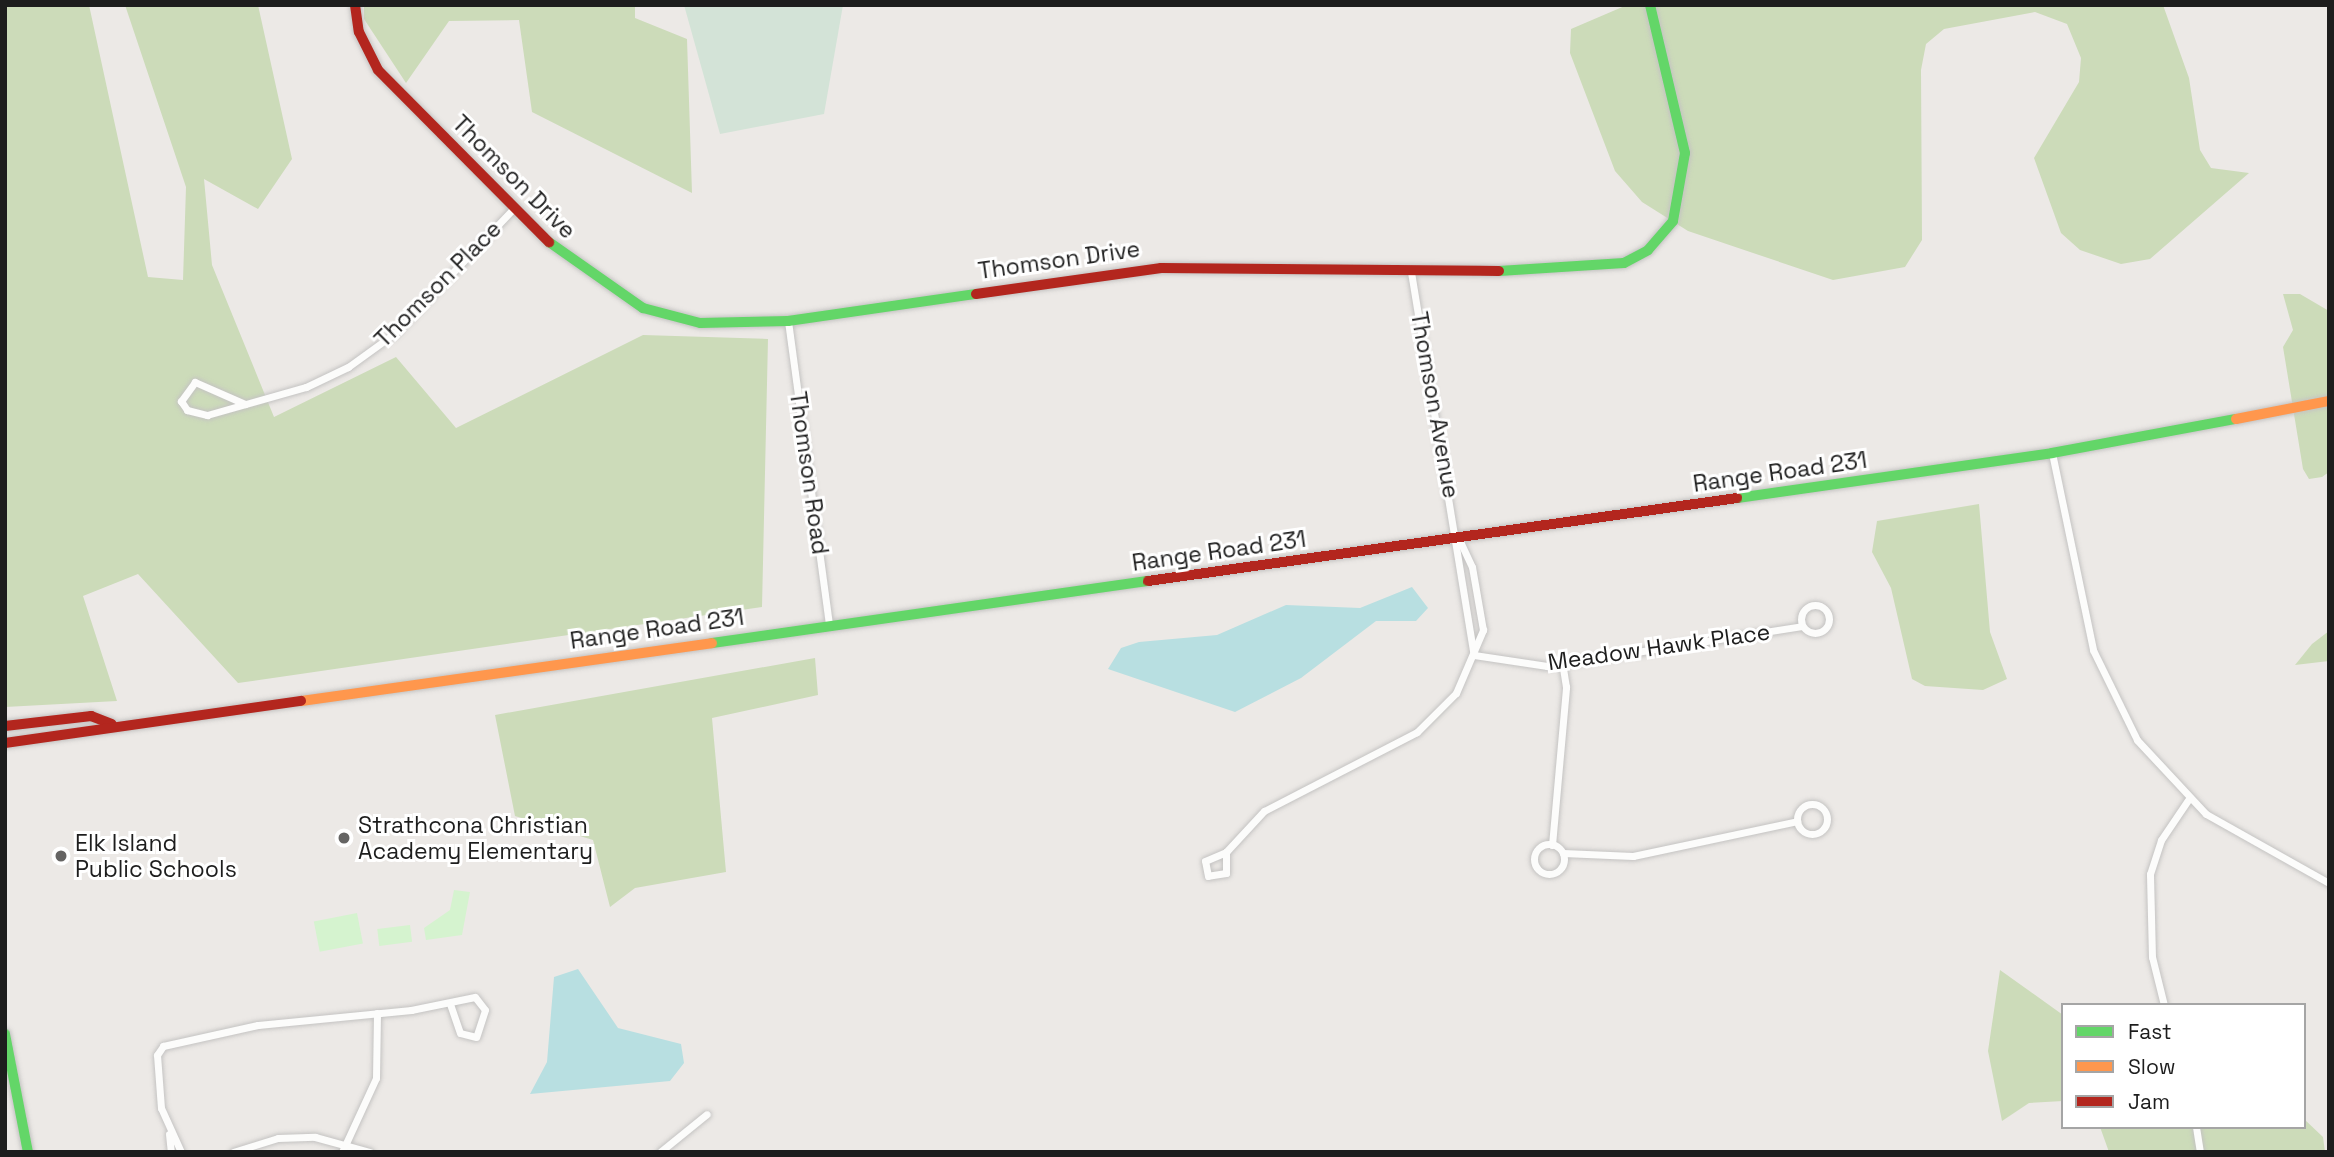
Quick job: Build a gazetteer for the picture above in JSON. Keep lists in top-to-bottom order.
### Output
{
  "streets": {
    "street": [
      "Thomson Drive",
      "Thomson Place",
      "Thomson Avenue",
      "Range Road 231",
      "Thomson Road",
      "Meadow Hawk Place"
    ]
  },
  "crossings": [
    ["Thomson Drive", "Thomson Place"],
    ["Thomson Drive", "Thomson Avenue"],
    ["Thomson Drive", "Thomson Road"],
    ["Thomson Avenue", "Range Road 231"],
    ["Range Road 231", "Thomson Road"]
  ],
  "places": ["Strathcona Christian Academy Elementary", "Elk Island Public Schools"],
  "legend": ["Fast", "Slow", "Jam"]
}
